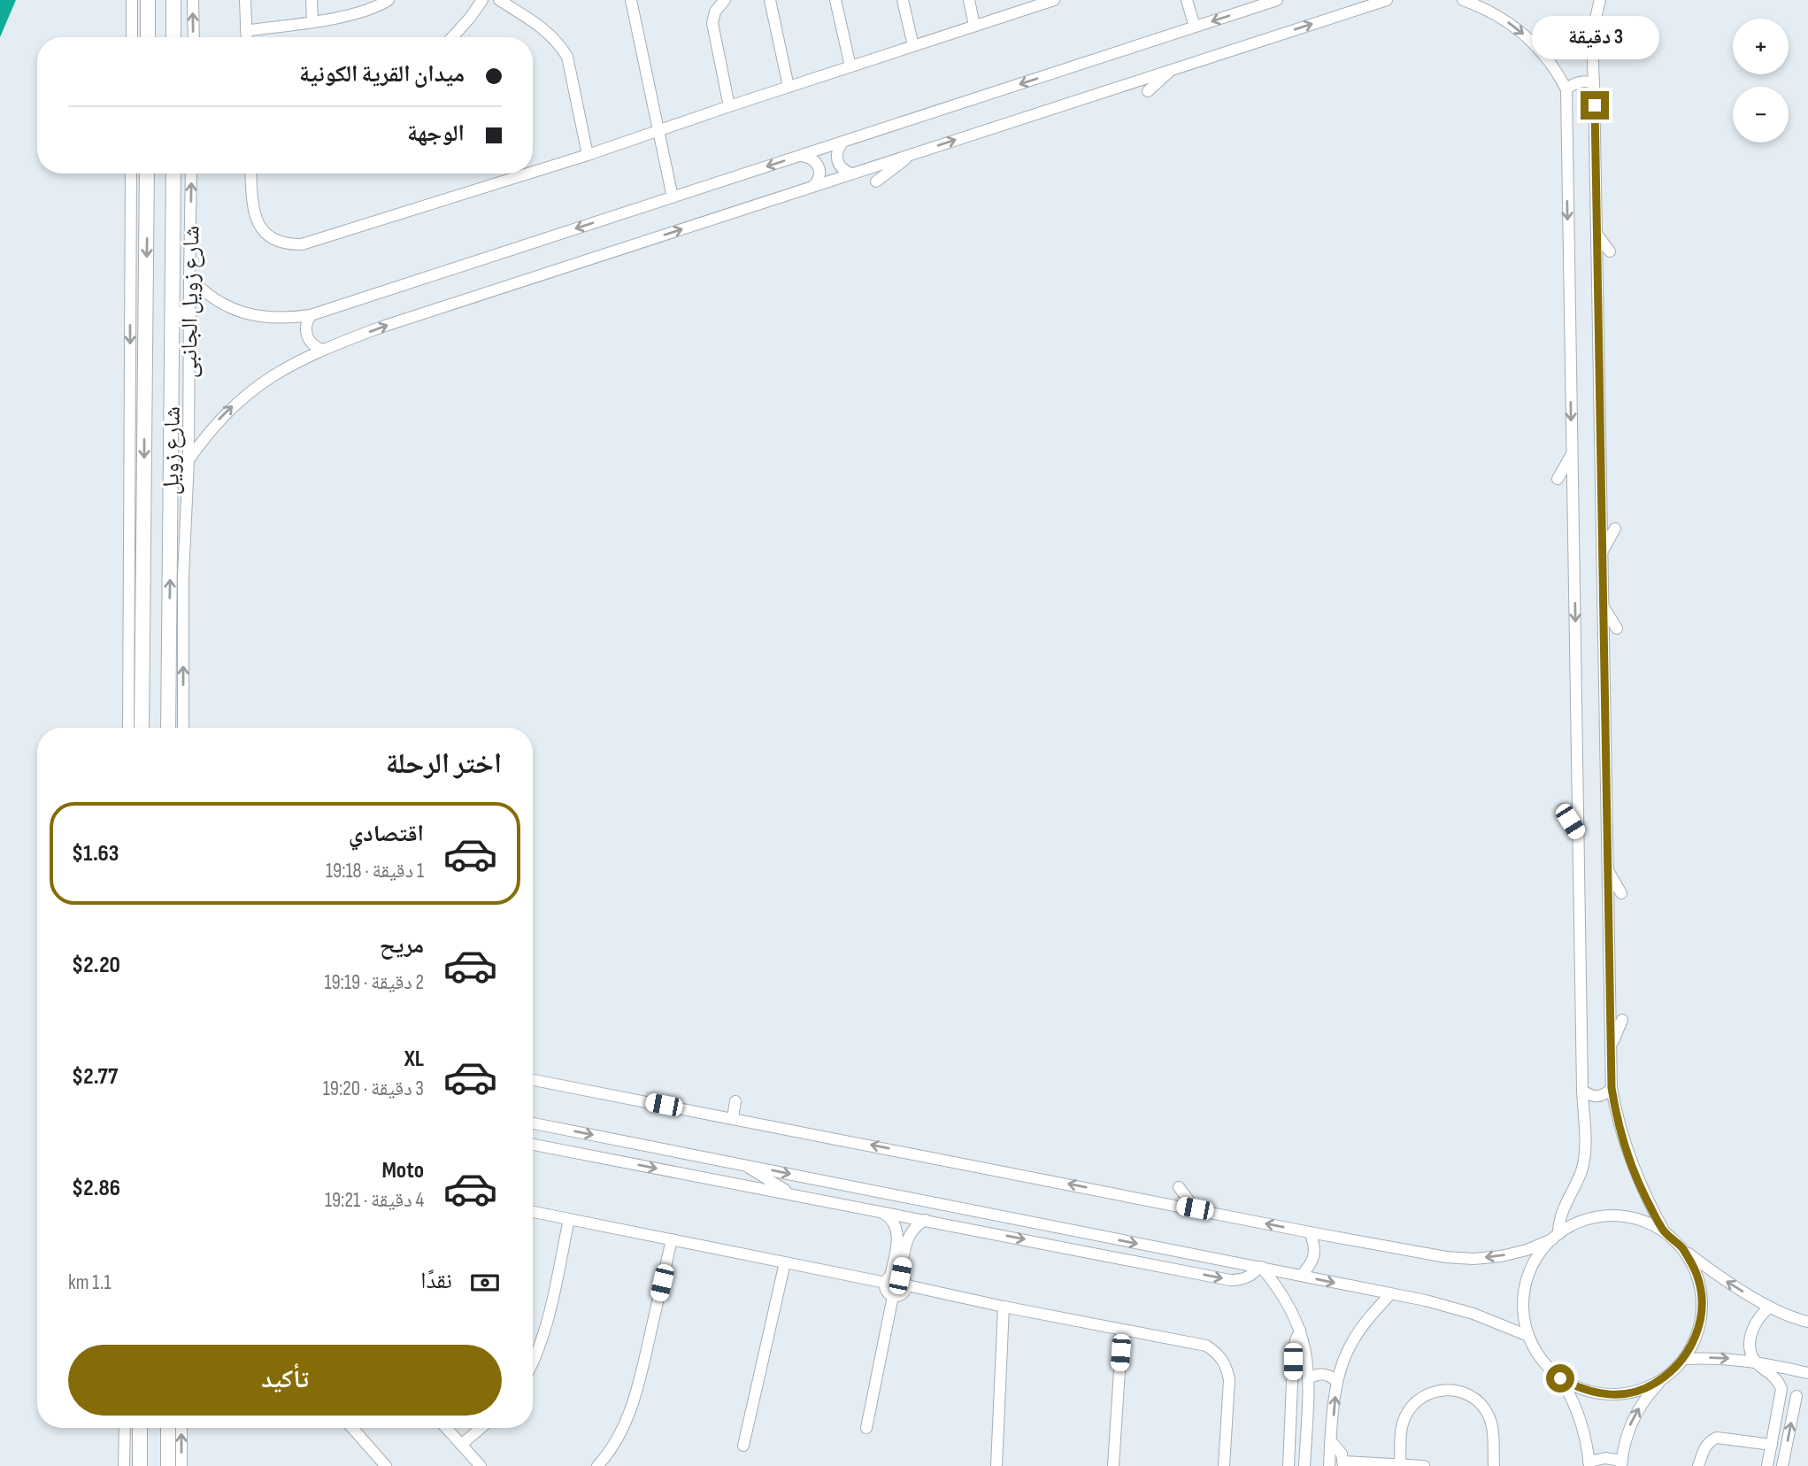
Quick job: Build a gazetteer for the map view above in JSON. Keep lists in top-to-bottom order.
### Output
{
  "streets": {
    "main road": ["شارع زويل"],
    "street": ["شارع زويل الجانبى"]
  },
  "page": {
    "bubble": "3 دقيقة",
    "map_buttons": ["+", "−"],
    "banner": ["ميدان القرية الكونية", "الوجهة"],
    "heading": "اختر الرحلة",
    "list": [
      {
        "name": "اقتصادي",
        "note": "1 دقيقة · 19:18",
        "value": "$1.63"
      },
      {
        "name": "مريح",
        "note": "2 دقيقة · 19:19",
        "value": "$2.20"
      },
      {
        "name": "XL",
        "note": "3 دقيقة · 19:20",
        "value": "$2.77"
      },
      {
        "name": "Moto",
        "note": "4 دقيقة · 19:21",
        "value": "$2.86"
      }
    ],
    "pay": ["نقدًا", "1.1 km"],
    "buttons": "تأكيد"
  }
}
